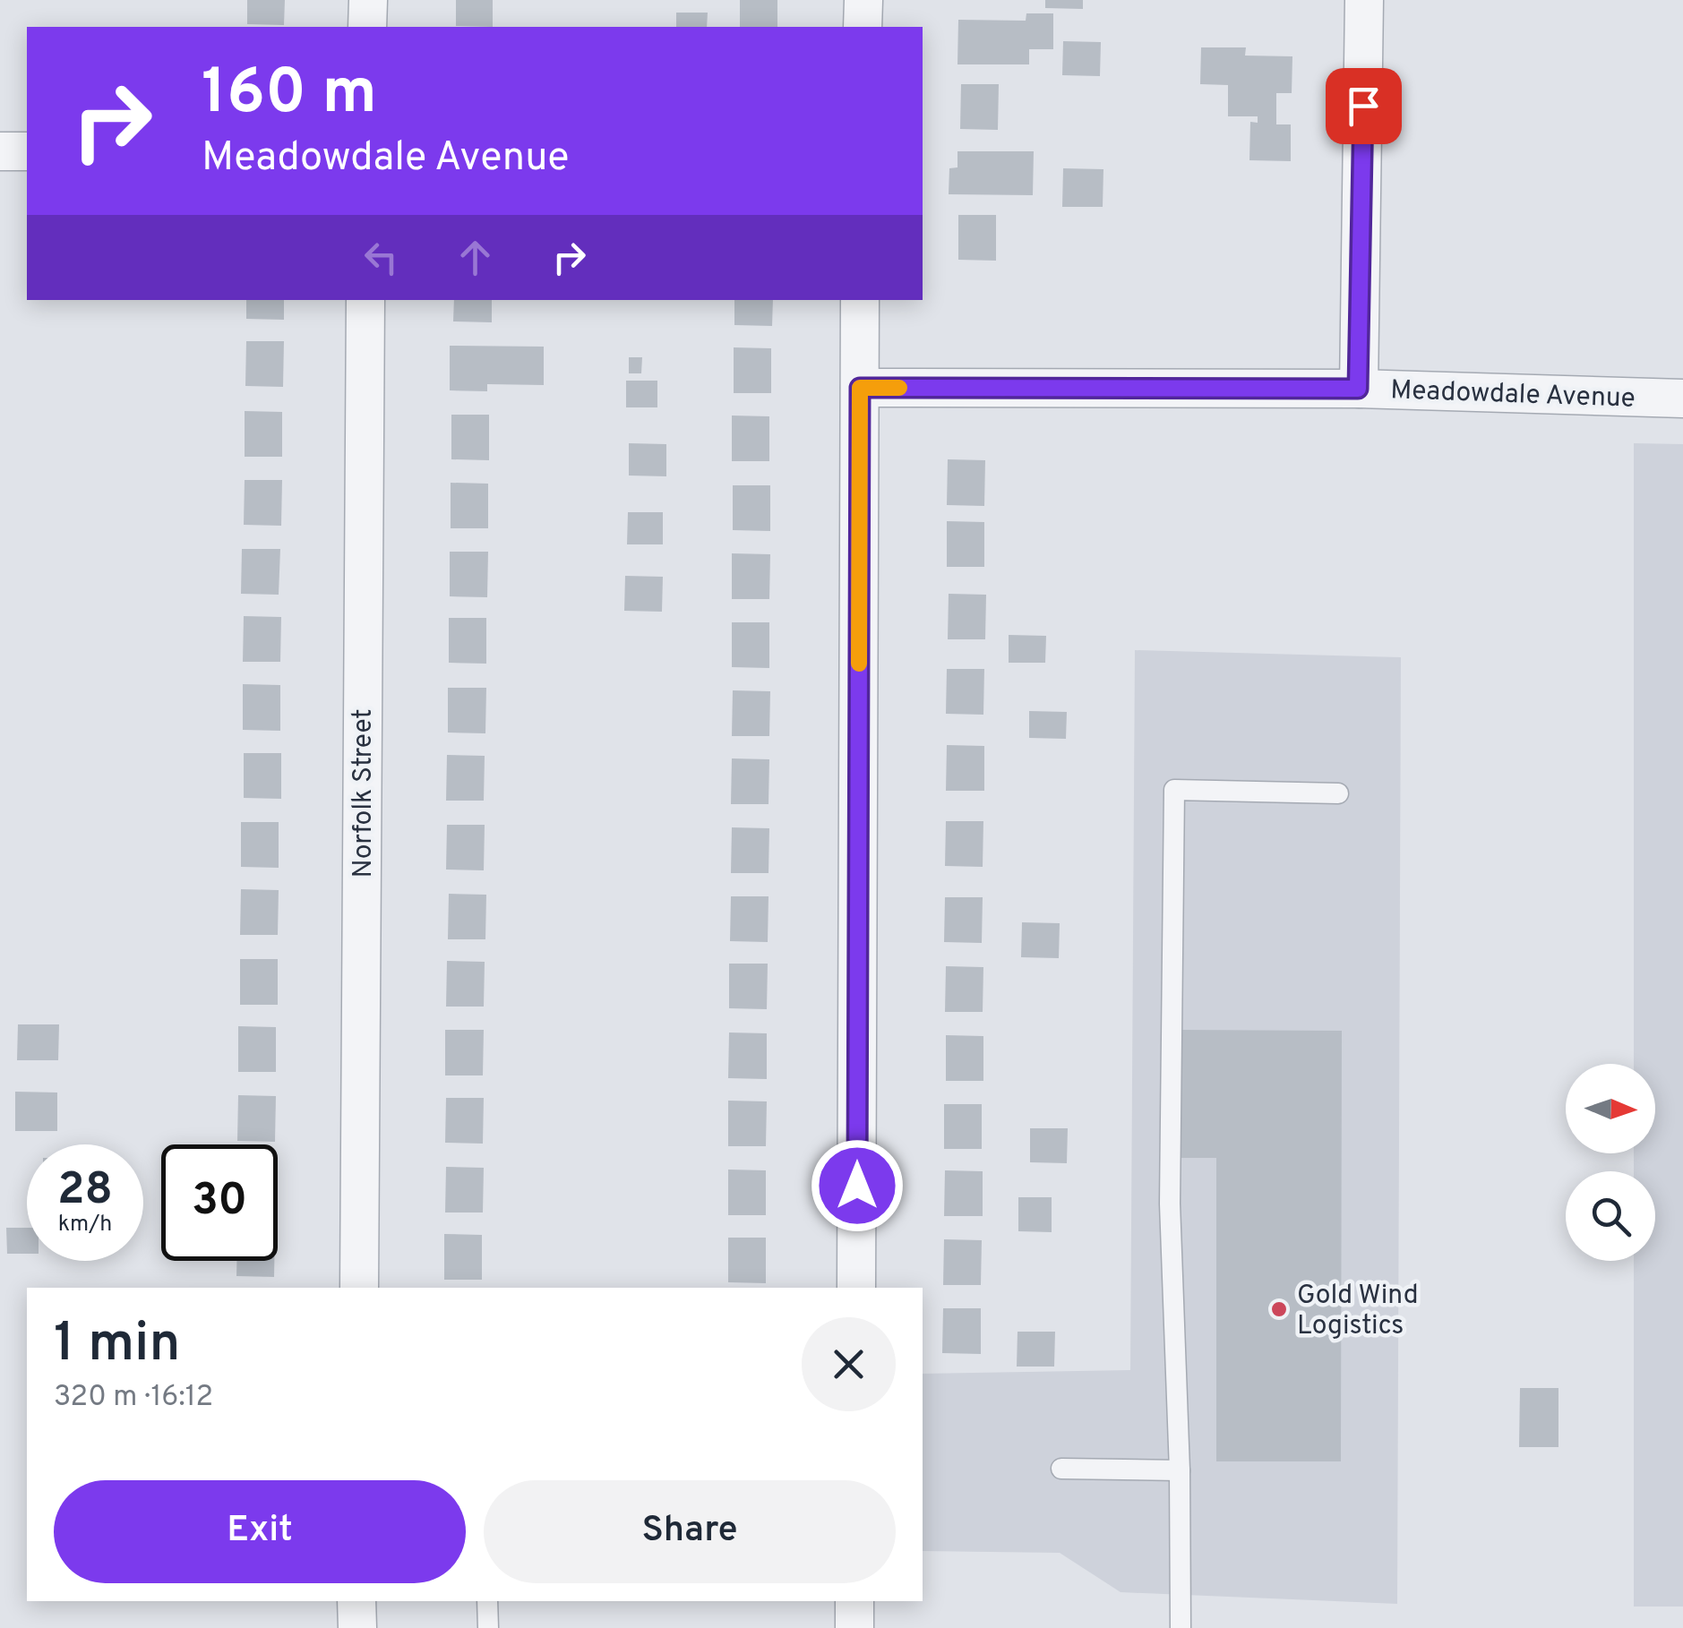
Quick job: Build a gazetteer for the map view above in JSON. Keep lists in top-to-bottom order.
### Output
{
  "streets": {
    "street": ["Meadowdale Avenue", "Norfolk Street"]
  },
  "places": ["Gold Wind Logistics"],
  "north": "right",
  "page": {
    "turn": ["160 m", "Meadowdale Avenue"],
    "speed": "28 km/h",
    "limit": "30",
    "heading": ["1 min", "320 m · 16:12"],
    "buttons": ["Exit", "Share"]
  }
}
